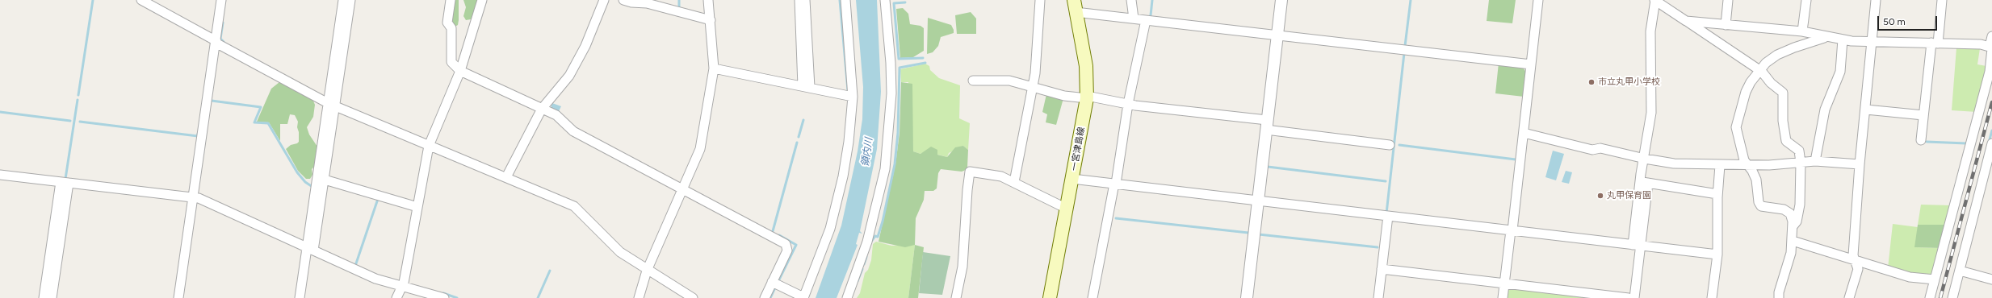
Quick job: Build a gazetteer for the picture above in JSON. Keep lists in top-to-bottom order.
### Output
{
  "streets": {
    "main road": ["一宮津島線"]
  },
  "water": ["領内川"],
  "places": ["市立丸甲小学校", "丸甲保育園"],
  "scale_bar": "50 m"
}
